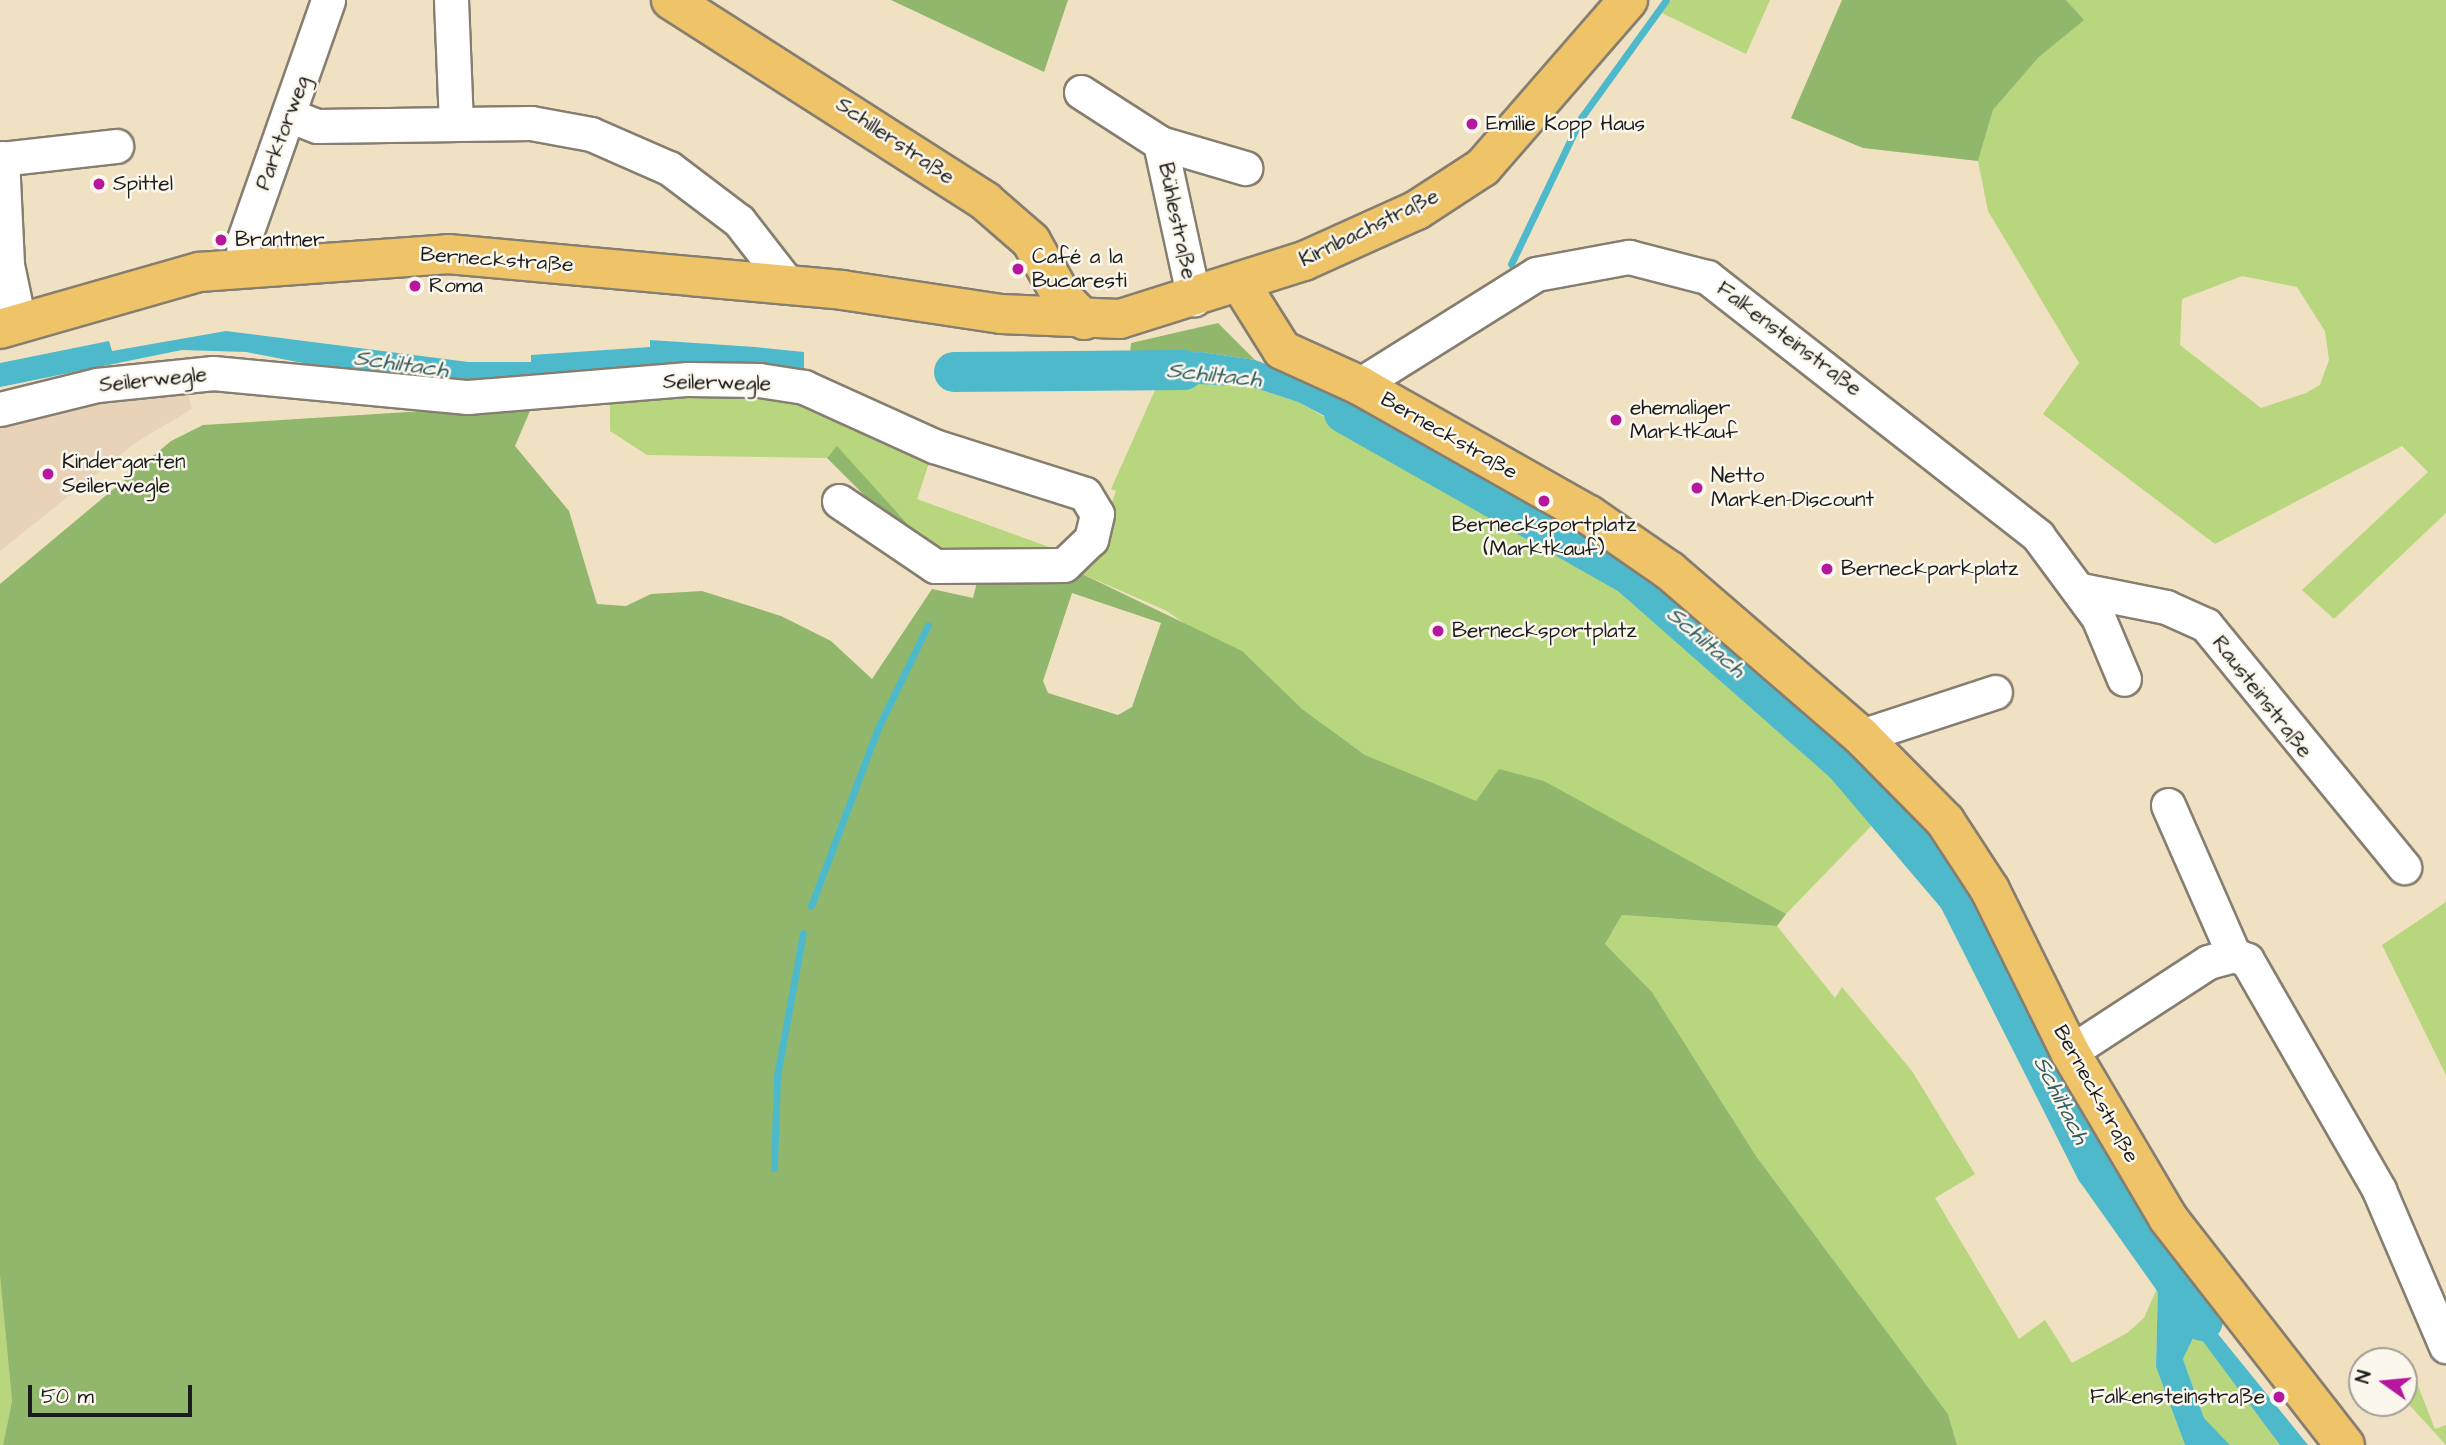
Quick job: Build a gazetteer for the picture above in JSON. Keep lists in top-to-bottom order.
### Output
{
  "streets": {
    "main road": ["Schillerstraße", "Kirnbachstraße", "Berneckstraße"],
    "street": [
      "Parktorweg",
      "Bühlestraße",
      "Falkensteinstraße",
      "Seilerwegle",
      "Rausteinstraße"
    ]
  },
  "crossings": [
    ["Parktorweg", "Berneckstraße"],
    ["Schillerstraße", "Berneckstraße"],
    ["Bühlestraße", "Berneckstraße"],
    ["Kirnbachstraße", "Berneckstraße"],
    ["Berneckstraße", "Falkensteinstraße"],
    ["Falkensteinstraße", "Rausteinstraße"]
  ],
  "water": ["Schiltach"],
  "places": [
    "Emilie Kopp Haus",
    "Spittel",
    "Brantner",
    "Café a la Bucaresti",
    "Roma",
    "ehemaliger Marktkauf",
    "Kindergarten Seilerwegle",
    "Netto Marken-Discount",
    "Bernecksportplatz (Marktkauf)",
    "Berneckparkplatz",
    "Bernecksportplatz",
    "Falkensteinstraße"
  ],
  "scale_bar": "50 m",
  "north": "left"
}
